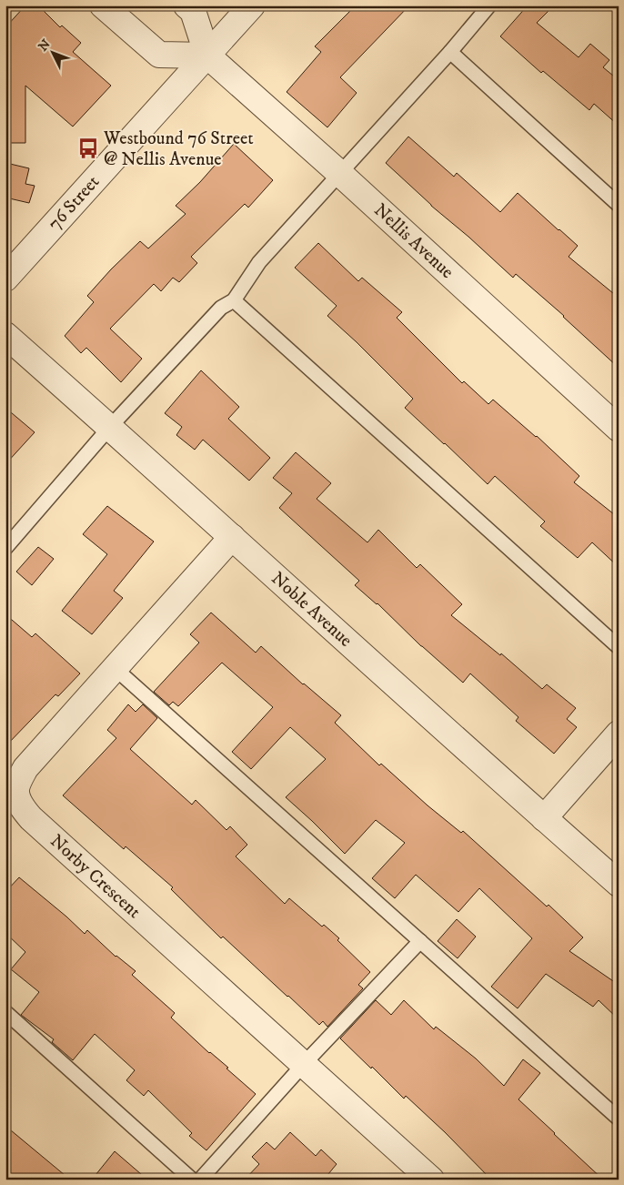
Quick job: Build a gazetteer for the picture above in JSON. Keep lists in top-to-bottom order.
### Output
{
  "streets": {
    "street": [
      "76 Street",
      "Nellis Avenue",
      "Noble Avenue",
      "Norby Crescent"
    ]
  },
  "crossings": [
    ["76 Street", "Nellis Avenue"],
    ["Noble Avenue", "Norby Crescent"]
  ],
  "places": {
    "bus stop": ["Westbound 76 Street @ Nellis Avenue"]
  },
  "north": "top left"
}
